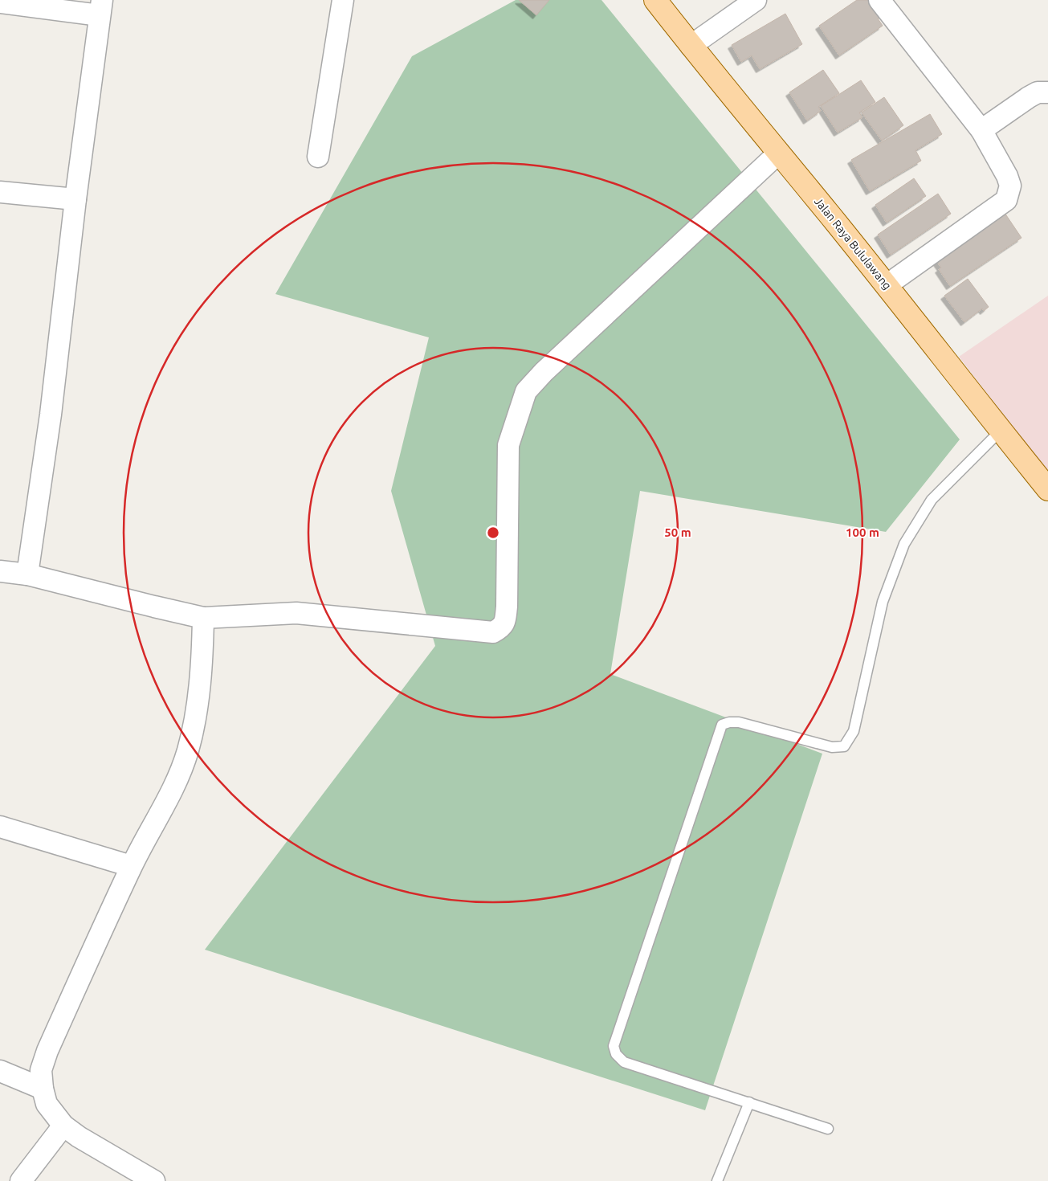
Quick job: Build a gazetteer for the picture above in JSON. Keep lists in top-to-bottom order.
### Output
{
  "streets": {
    "main road": ["Jalan Raya Bululawang"]
  },
  "rings": ["50 m", "100 m"]
}
